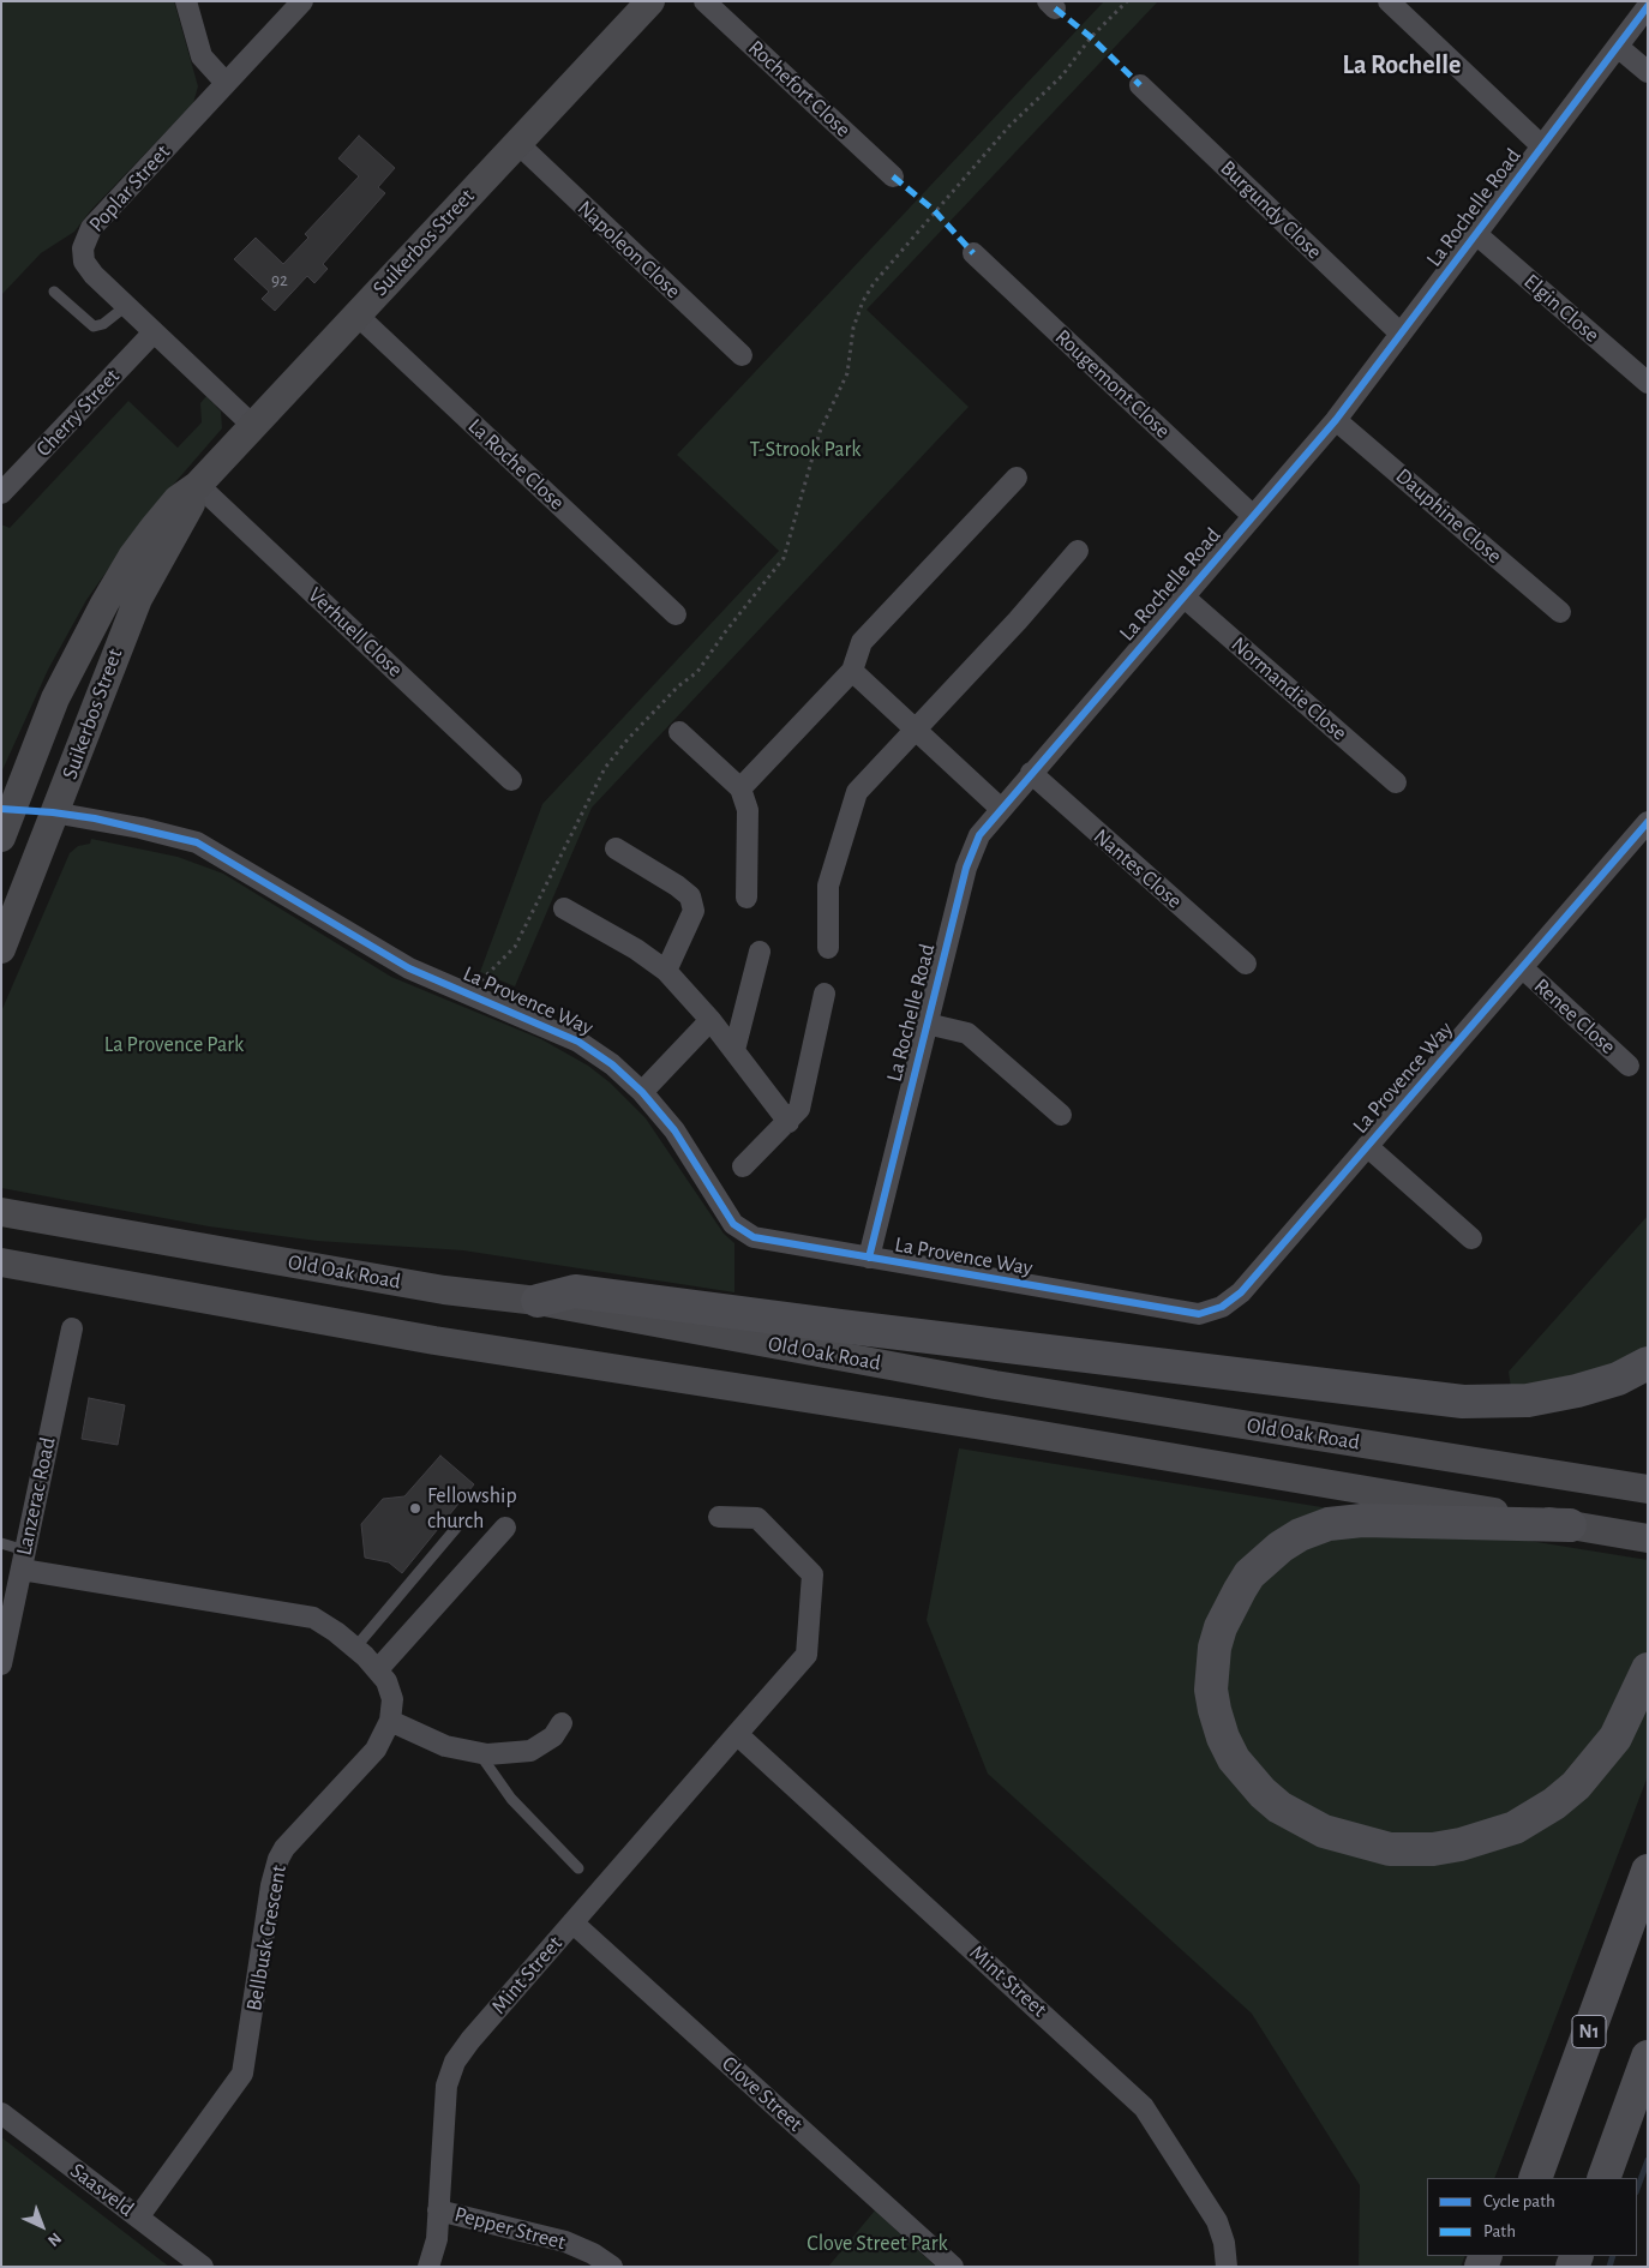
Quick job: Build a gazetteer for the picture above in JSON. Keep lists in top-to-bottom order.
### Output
{
  "streets": {
    "highway": ["N1"],
    "main road": ["Suikerbos Street", "Old Oak Road"],
    "street": [
      "Rochefort Close",
      "Poplar Street",
      "La Rochelle Road",
      "Burgundy Close",
      "Napoleon Close",
      "Elgin Close",
      "Rougemont Close",
      "Cherry Street",
      "La Roche Close",
      "Dauphine Close",
      "Verhuell Close",
      "Normandie Close",
      "Nantes Close",
      "La Provence Way",
      "Renee Close",
      "Lanzerac Road",
      "Bellbusk Crescent",
      "Mint Street",
      "Clove Street",
      "Saasveld",
      "Pepper Street"
    ]
  },
  "crossings": [
    ["Poplar Street", "Suikerbos Street"],
    ["Poplar Street", "Cherry Street"],
    ["La Rochelle Road", "Burgundy Close"],
    ["La Rochelle Road", "Elgin Close"],
    ["La Rochelle Road", "Rougemont Close"],
    ["La Rochelle Road", "Dauphine Close"],
    ["La Rochelle Road", "Normandie Close"],
    ["La Rochelle Road", "Nantes Close"],
    ["La Rochelle Road", "La Provence Way"],
    ["Suikerbos Street", "Napoleon Close"],
    ["Suikerbos Street", "La Roche Close"],
    ["Suikerbos Street", "Verhuell Close"],
    ["Suikerbos Street", "La Provence Way"],
    ["La Provence Way", "Renee Close"],
    ["Lanzerac Road", "Bellbusk Crescent"],
    ["Bellbusk Crescent", "Saasveld"],
    ["Mint Street", "Clove Street"],
    ["Mint Street", "Pepper Street"]
  ],
  "districts": ["La Rochelle"],
  "parks": ["T-Strook Park", "La Provence Park", "Clove Street Park"],
  "places": ["Fellowship church"],
  "house_numbers": ["92"],
  "legend": ["Cycle path", "Path"],
  "north": "bottom right"
}
